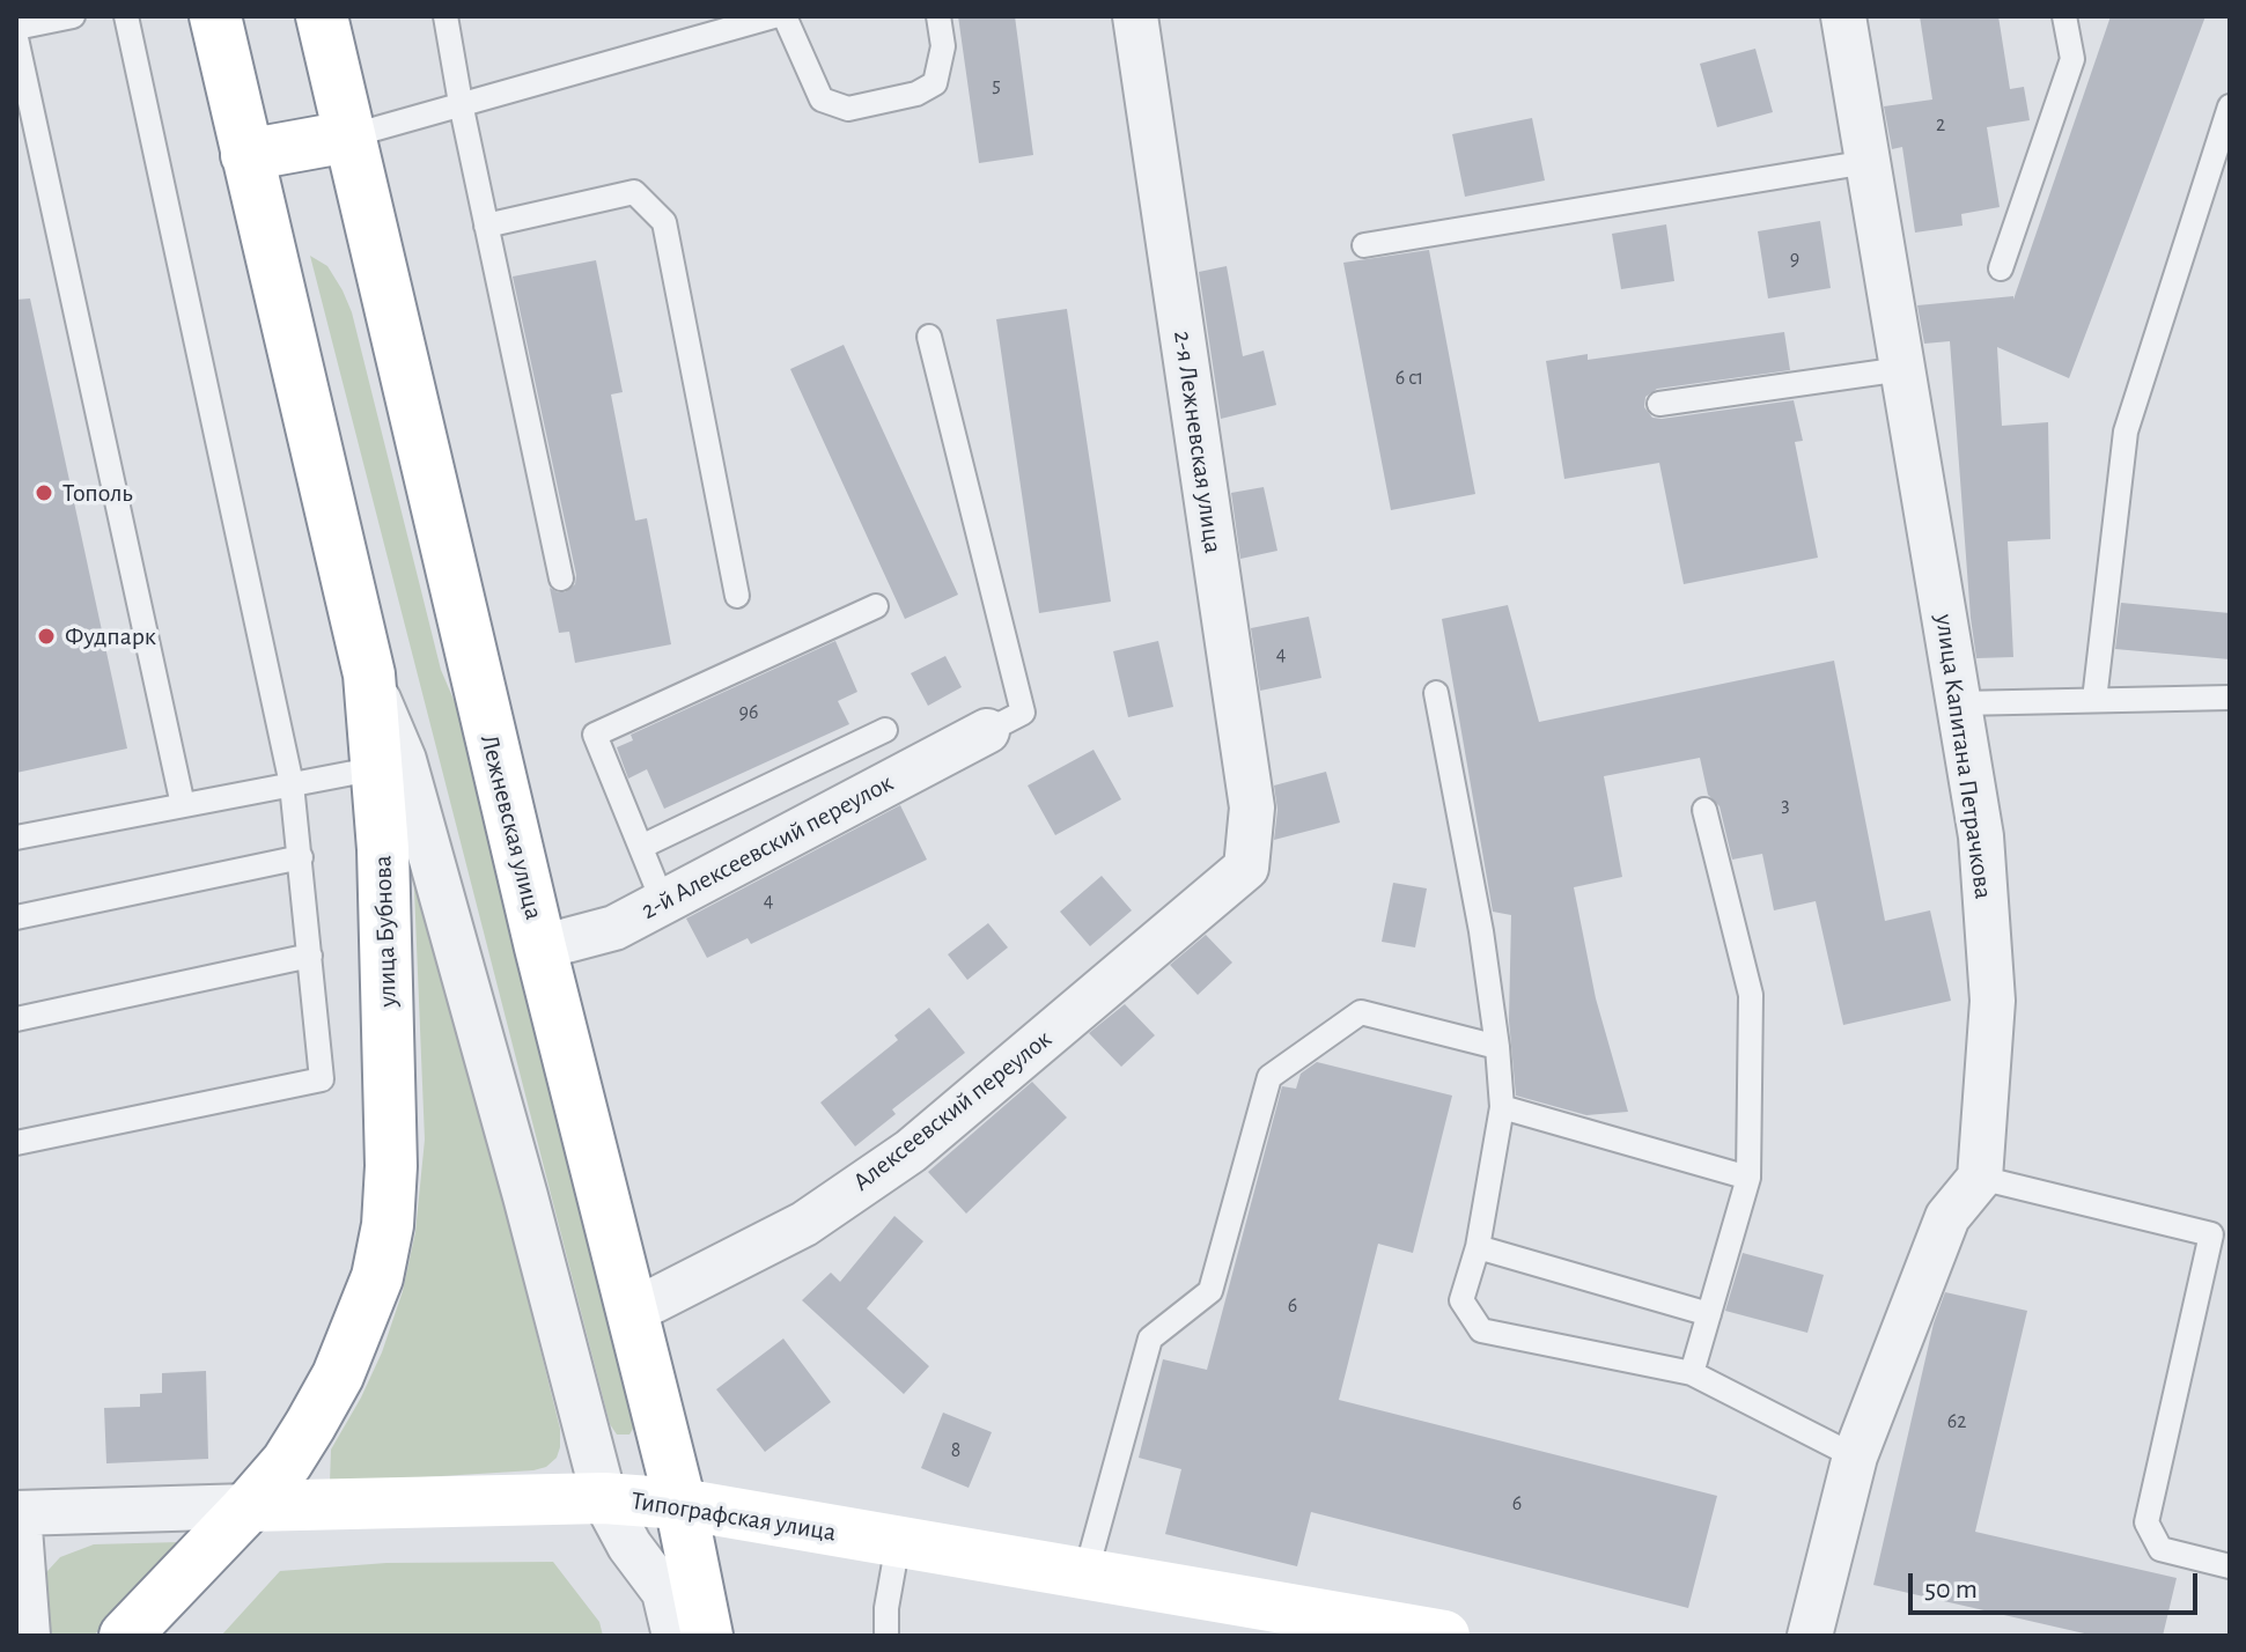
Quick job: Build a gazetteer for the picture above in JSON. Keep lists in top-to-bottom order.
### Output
{
  "streets": {
    "main road": ["Лежневская улица", "улица Бубнова", "Типографская улица"],
    "street": [
      "2-я Лежневская улица",
      "улица Капитана Петрачкова",
      "2-й Алексеевский переулок",
      "Алексеевский переулок"
    ]
  },
  "crossings": [
    ["2-я Лежневская улица", "Алексеевский переулок"],
    ["Лежневская улица", "2-й Алексеевский переулок"],
    ["Лежневская улица", "Алексеевский переулок"],
    ["Лежневская улица", "Типографская улица"],
    ["улица Бубнова", "Типографская улица"]
  ],
  "places": ["Тополь", "Фудпарк"],
  "house_numbers": [
    "5",
    "2",
    "9",
    "6 c1",
    "4",
    "96",
    "3",
    "4",
    "6",
    "62",
    "8",
    "6"
  ],
  "scale_bar": "50 m"
}
